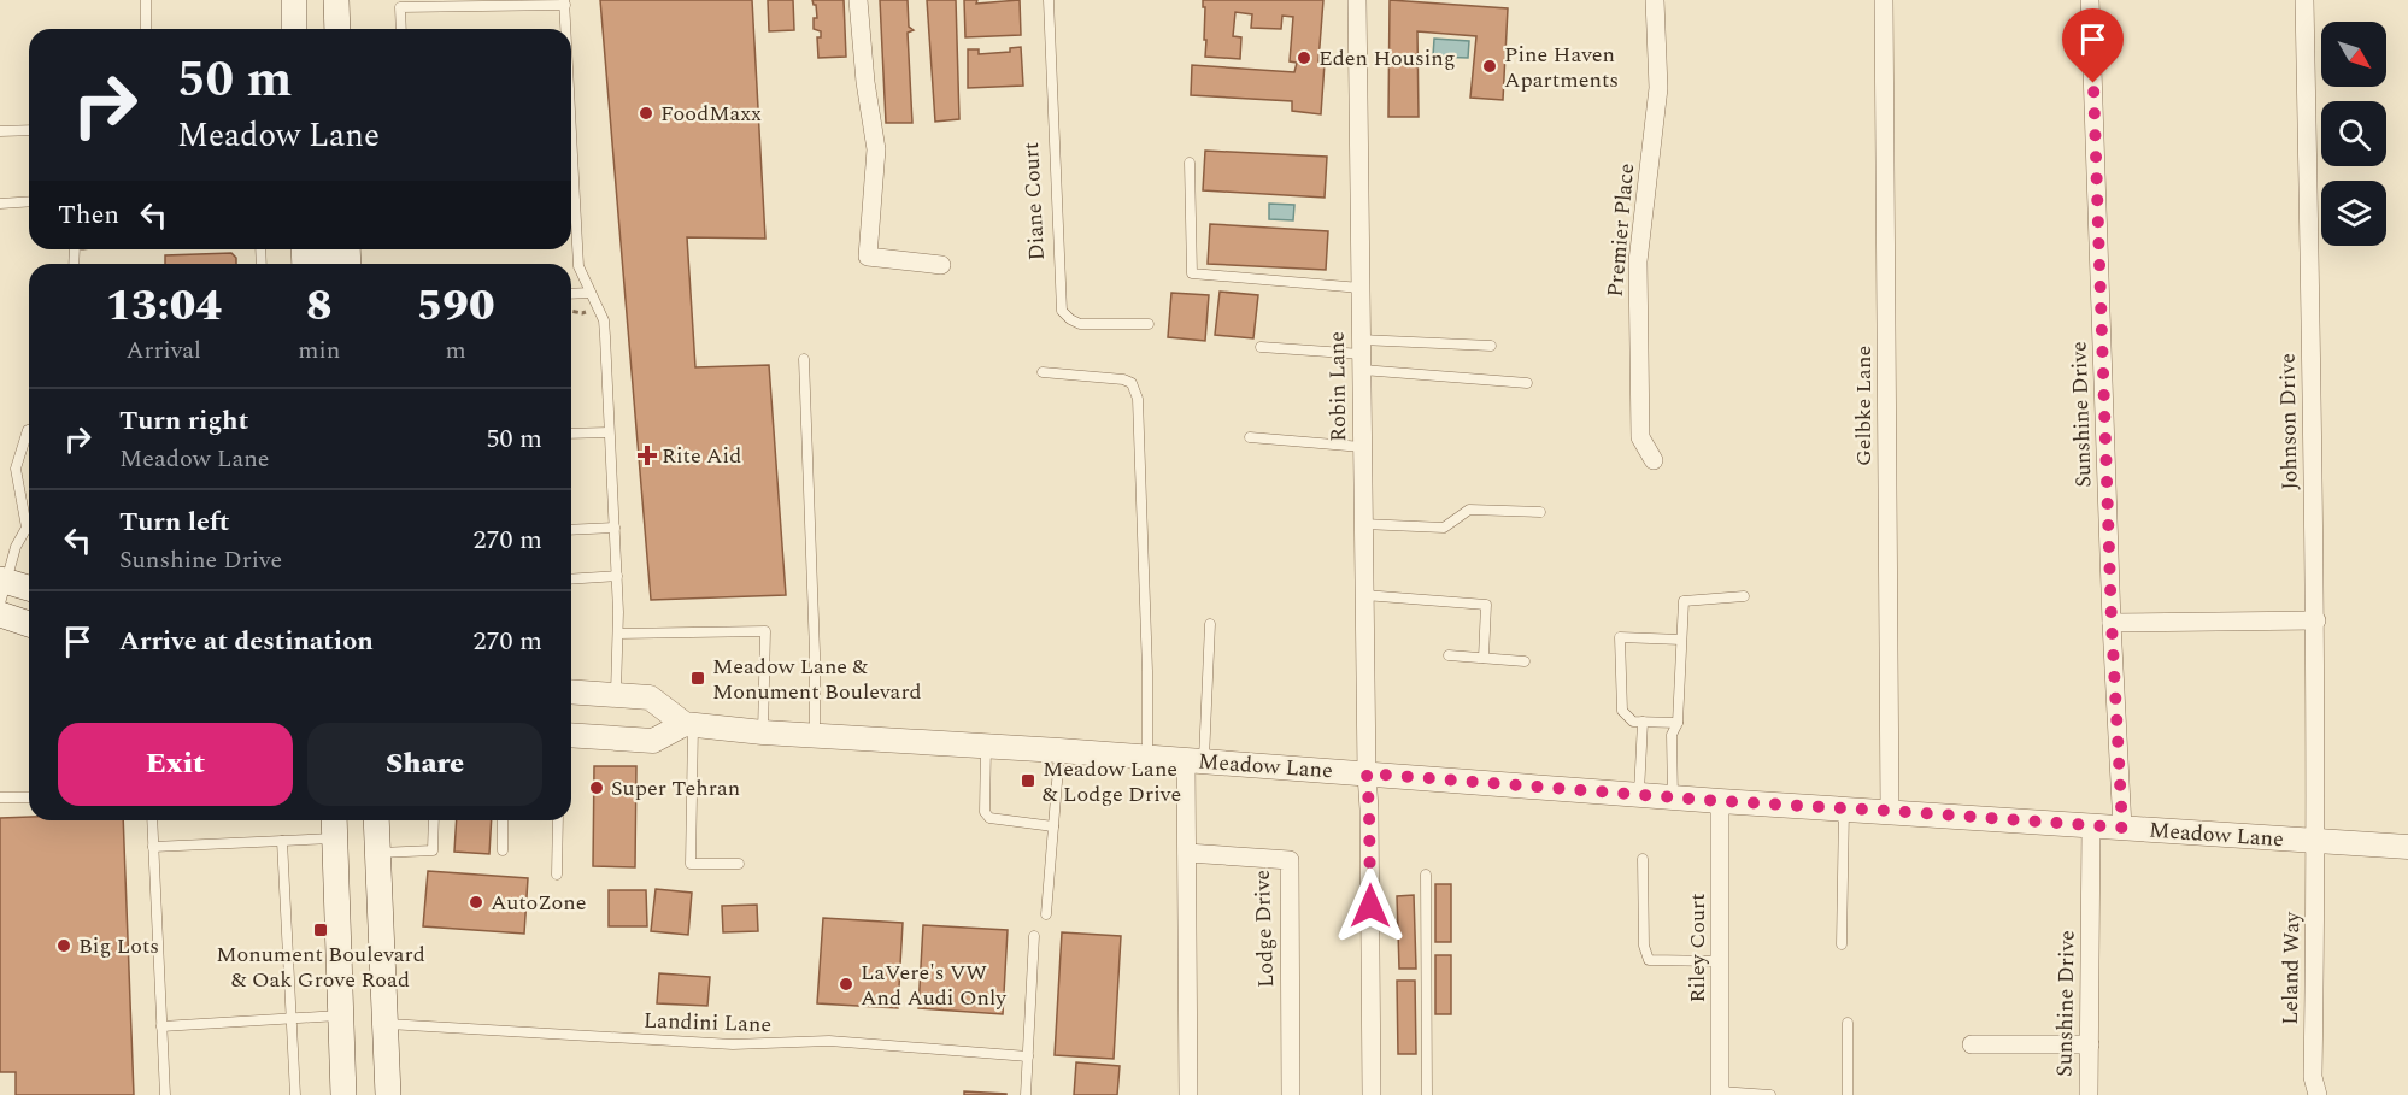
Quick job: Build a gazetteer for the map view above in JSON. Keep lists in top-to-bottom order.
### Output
{
  "streets": {
    "street": [
      "Premier Place",
      "Robin Lane",
      "Gelbke Lane",
      "Sunshine Drive",
      "Johnson Drive",
      "Meadow Lane",
      "Lodge Drive",
      "Riley Court",
      "Leland Way"
    ],
    "lane": ["Diane Court", "Landini Lane"]
  },
  "crossings": [
    ["Robin Lane", "Meadow Lane"],
    ["Gelbke Lane", "Meadow Lane"],
    ["Sunshine Drive", "Meadow Lane"],
    ["Johnson Drive", "Meadow Lane"],
    ["Johnson Drive", "Leland Way"],
    ["Meadow Lane", "Riley Court"],
    ["Meadow Lane", "Leland Way"]
  ],
  "places": {
    "other": [
      "Eden Housing",
      "Pine Haven Apartments",
      "FoodMaxx",
      "Super Tehran",
      "AutoZone",
      "Big Lots",
      "LaVere's VW And Audi Only"
    ],
    "health": ["Rite Aid"],
    "transit": ["Meadow Lane & Monument Boulevard", "Meadow Lane & Lodge Drive", "Monument Boulevard & Oak Grove Road"]
  },
  "north": "bottom right",
  "page": {
    "turn": ["50 m", "Meadow Lane"],
    "then": "Then",
    "eta": [
      "13:04",
      "Arrival",
      "8",
      "min",
      "590",
      "m"
    ],
    "list": [
      {
        "name": "Turn right",
        "note": "Meadow Lane",
        "value": "50 m"
      },
      {
        "name": "Turn left",
        "note": "Sunshine Drive",
        "value": "270 m"
      },
      {
        "name": "Arrive at destination",
        "value": "270 m"
      }
    ],
    "buttons": ["Exit", "Share"]
  }
}
